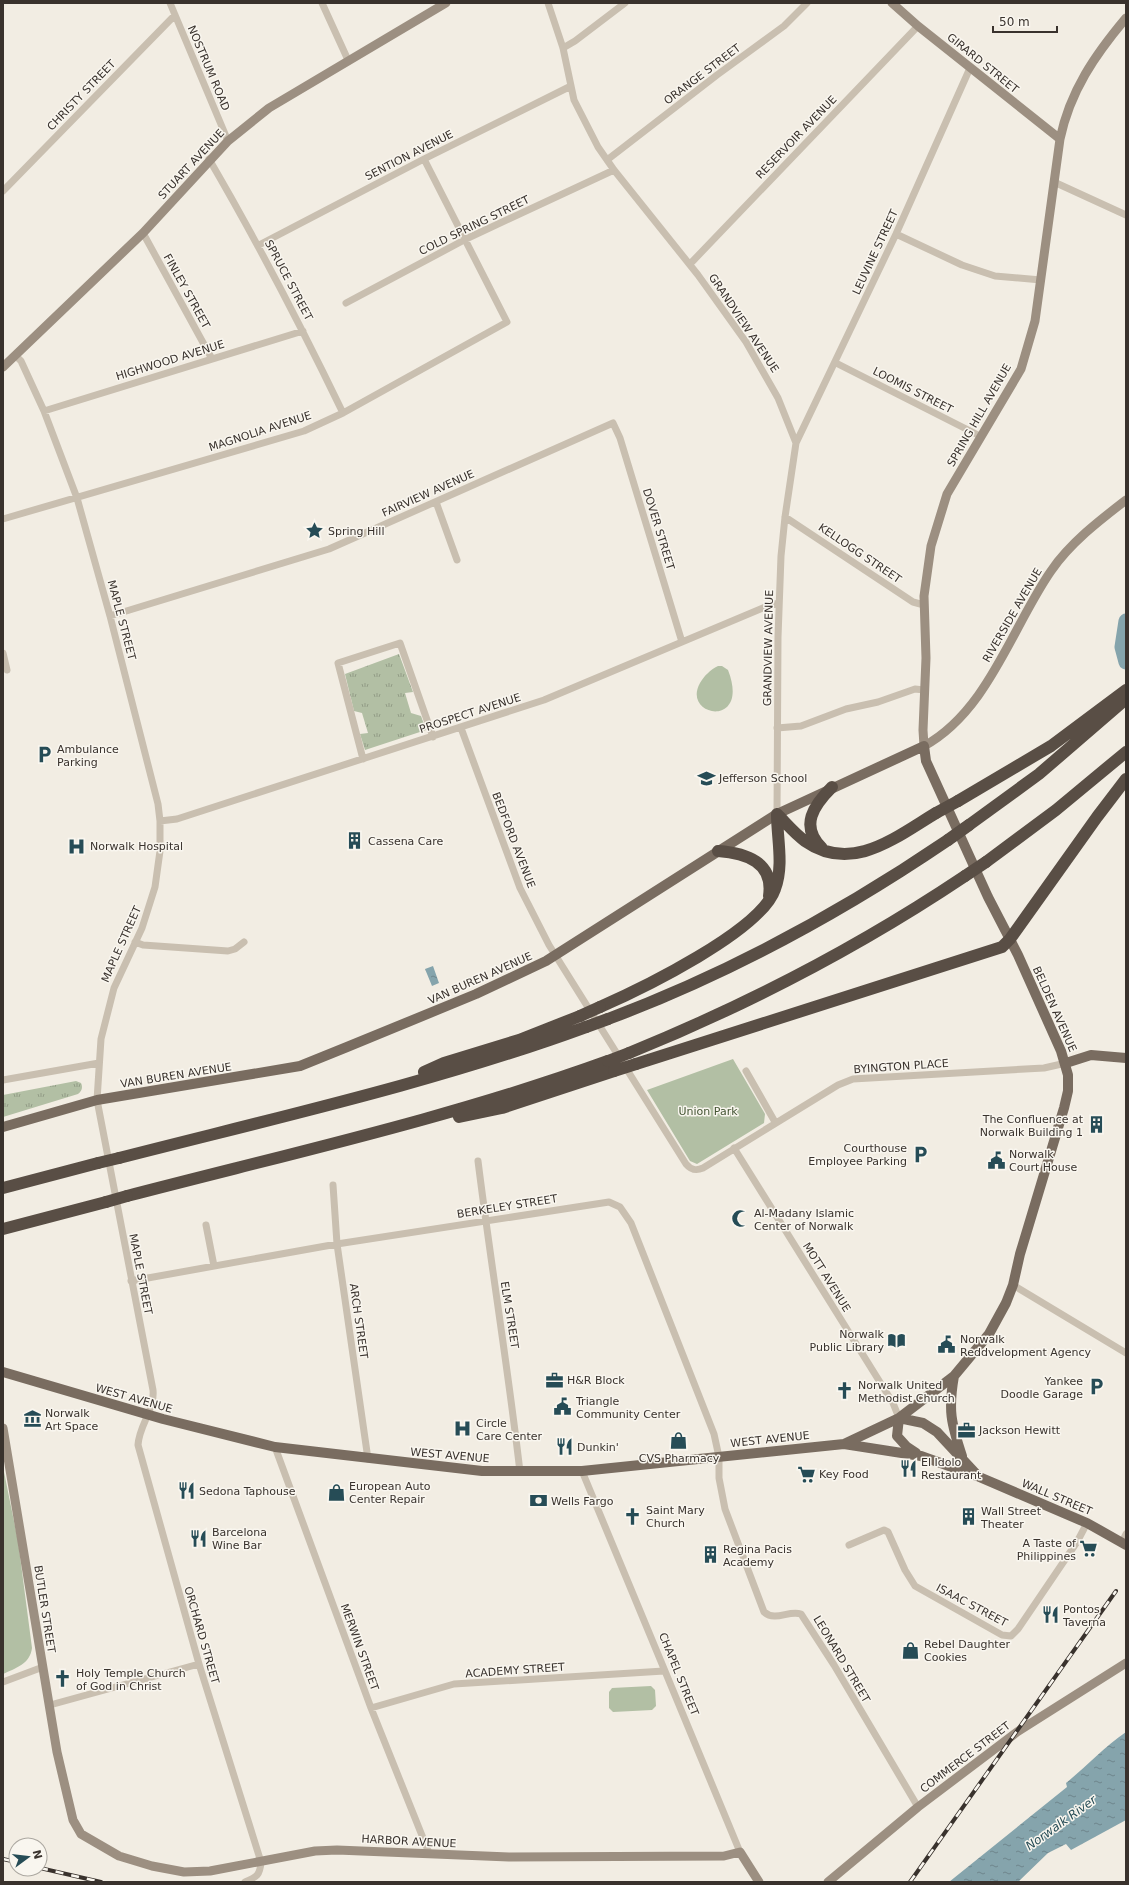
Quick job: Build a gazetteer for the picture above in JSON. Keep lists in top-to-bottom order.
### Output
{
  "streets": {
    "main road": [
      "GIRARD STREET",
      "STUART AVENUE",
      "SPRING HILL AVENUE",
      "RIVERSIDE AVENUE",
      "VAN BUREN AVENUE",
      "BELDEN AVENUE",
      "WEST AVENUE",
      "WALL STREET",
      "BUTLER STREET",
      "CHAPEL STREET",
      "COMMERCE STREET",
      "HARBOR AVENUE"
    ],
    "street": [
      "NOSTRUM ROAD",
      "ORANGE STREET",
      "CHRISTY STREET",
      "RESERVOIR AVENUE",
      "SENTION AVENUE",
      "COLD SPRING STREET",
      "LEUVINE STREET",
      "SPRUCE STREET",
      "FINLEY STREET",
      "GRANDVIEW AVENUE",
      "HIGHWOOD AVENUE",
      "LOOMIS STREET",
      "MAGNOLIA AVENUE",
      "FAIRVIEW AVENUE",
      "DOVER STREET",
      "KELLOGG STREET",
      "MAPLE STREET",
      "PROSPECT AVENUE",
      "BEDFORD AVENUE",
      "BYINGTON PLACE",
      "BERKELEY STREET",
      "MOTT AVENUE",
      "ELM STREET",
      "ARCH STREET",
      "ISAAC STREET",
      "ORCHARD STREET",
      "MERWIN STREET",
      "LEONARD STREET",
      "ACADEMY STREET"
    ]
  },
  "crossings": [
    ["GIRARD STREET", "RESERVOIR AVENUE"],
    ["GIRARD STREET", "LEUVINE STREET"],
    ["GIRARD STREET", "SPRING HILL AVENUE"],
    ["NOSTRUM ROAD", "CHRISTY STREET"],
    ["NOSTRUM ROAD", "STUART AVENUE"],
    ["ORANGE STREET", "GRANDVIEW AVENUE"],
    ["RESERVOIR AVENUE", "GRANDVIEW AVENUE"],
    ["SENTION AVENUE", "SPRUCE STREET"],
    ["SENTION AVENUE", "GRANDVIEW AVENUE"],
    ["STUART AVENUE", "SPRUCE STREET"],
    ["STUART AVENUE", "FINLEY STREET"],
    ["STUART AVENUE", "MAPLE STREET"],
    ["COLD SPRING STREET", "GRANDVIEW AVENUE"],
    ["COLD SPRING STREET", "MAGNOLIA AVENUE"],
    ["LEUVINE STREET", "GRANDVIEW AVENUE"],
    ["LEUVINE STREET", "LOOMIS STREET"],
    ["SPRUCE STREET", "HIGHWOOD AVENUE"],
    ["SPRUCE STREET", "MAGNOLIA AVENUE"],
    ["FINLEY STREET", "HIGHWOOD AVENUE"],
    ["GRANDVIEW AVENUE", "KELLOGG STREET"],
    ["GRANDVIEW AVENUE", "PROSPECT AVENUE"],
    ["GRANDVIEW AVENUE", "VAN BUREN AVENUE"],
    ["HIGHWOOD AVENUE", "MAPLE STREET"],
    ["LOOMIS STREET", "SPRING HILL AVENUE"],
    ["SPRING HILL AVENUE", "KELLOGG STREET"],
    ["SPRING HILL AVENUE", "RIVERSIDE AVENUE"],
    ["SPRING HILL AVENUE", "VAN BUREN AVENUE"],
    ["SPRING HILL AVENUE", "BELDEN AVENUE"],
    ["MAGNOLIA AVENUE", "MAPLE STREET"],
    ["FAIRVIEW AVENUE", "DOVER STREET"],
    ["FAIRVIEW AVENUE", "MAPLE STREET"],
    ["DOVER STREET", "PROSPECT AVENUE"],
    ["RIVERSIDE AVENUE", "VAN BUREN AVENUE"],
    ["RIVERSIDE AVENUE", "BELDEN AVENUE"],
    ["MAPLE STREET", "PROSPECT AVENUE"],
    ["MAPLE STREET", "VAN BUREN AVENUE"],
    ["MAPLE STREET", "BERKELEY STREET"],
    ["MAPLE STREET", "WEST AVENUE"],
    ["MAPLE STREET", "ORCHARD STREET"],
    ["PROSPECT AVENUE", "BEDFORD AVENUE"],
    ["BEDFORD AVENUE", "VAN BUREN AVENUE"],
    ["BEDFORD AVENUE", "BYINGTON PLACE"],
    ["VAN BUREN AVENUE", "BELDEN AVENUE"],
    ["BELDEN AVENUE", "BYINGTON PLACE"],
    ["BELDEN AVENUE", "MOTT AVENUE"],
    ["BELDEN AVENUE", "WEST AVENUE"],
    ["BELDEN AVENUE", "WALL STREET"],
    ["BYINGTON PLACE", "MOTT AVENUE"],
    ["BERKELEY STREET", "ELM STREET"],
    ["BERKELEY STREET", "ARCH STREET"],
    ["BERKELEY STREET", "WEST AVENUE"],
    ["BERKELEY STREET", "LEONARD STREET"],
    ["MOTT AVENUE", "WEST AVENUE"],
    ["MOTT AVENUE", "WALL STREET"],
    ["ELM STREET", "WEST AVENUE"],
    ["ARCH STREET", "WEST AVENUE"],
    ["WEST AVENUE", "WALL STREET"],
    ["WEST AVENUE", "ORCHARD STREET"],
    ["WEST AVENUE", "MERWIN STREET"],
    ["WEST AVENUE", "LEONARD STREET"],
    ["WEST AVENUE", "CHAPEL STREET"],
    ["WALL STREET", "ISAAC STREET"],
    ["BUTLER STREET", "HARBOR AVENUE"],
    ["ORCHARD STREET", "HARBOR AVENUE"],
    ["MERWIN STREET", "ACADEMY STREET"],
    ["MERWIN STREET", "HARBOR AVENUE"],
    ["LEONARD STREET", "COMMERCE STREET"],
    ["ACADEMY STREET", "CHAPEL STREET"],
    ["CHAPEL STREET", "HARBOR AVENUE"]
  ],
  "water": ["Norwalk River"],
  "parks": ["Union Park"],
  "places": {
    "place": ["Spring Hill"],
    "parking": ["Ambulance Parking", "Courthouse Employee Parking", "Yankee Doodle Garage"],
    "school or university": ["Jefferson School"],
    "building": [
      "Cassena Care",
      "The Confluence at Norwalk Building 1",
      "Wall Street Theater",
      "Regina Pacis Academy"
    ],
    "hospital": ["Norwalk Hospital", "Circle Care Center"],
    "public building": ["Norwalk Court House", "Norwalk Reddvelopment Agency", "Triangle Community Center"],
    "mosque": ["Al-Madany Islamic Center of Norwalk"],
    "library": ["Norwalk Public Library"],
    "office": ["H&R Block", "Jackson Hewitt"],
    "church": ["Norwalk United Methodist Church", "Saint Mary Church", "Holy Temple Church of God in Christ"],
    "museum": ["Norwalk Art Space"],
    "shop": ["CVS Pharmacy", "European Auto Center Repair", "Rebel Daughter Cookies"],
    "restaurant": [
      "Dunkin'",
      "El Idolo Restaurant",
      "Sedona Taphouse",
      "Barcelona Wine Bar",
      "Pontos Taverna"
    ],
    "supermarket": ["Key Food", "A Taste of Philippines"],
    "bank": ["Wells Fargo"]
  },
  "scale_bar": "50 m",
  "north": "right"
}
